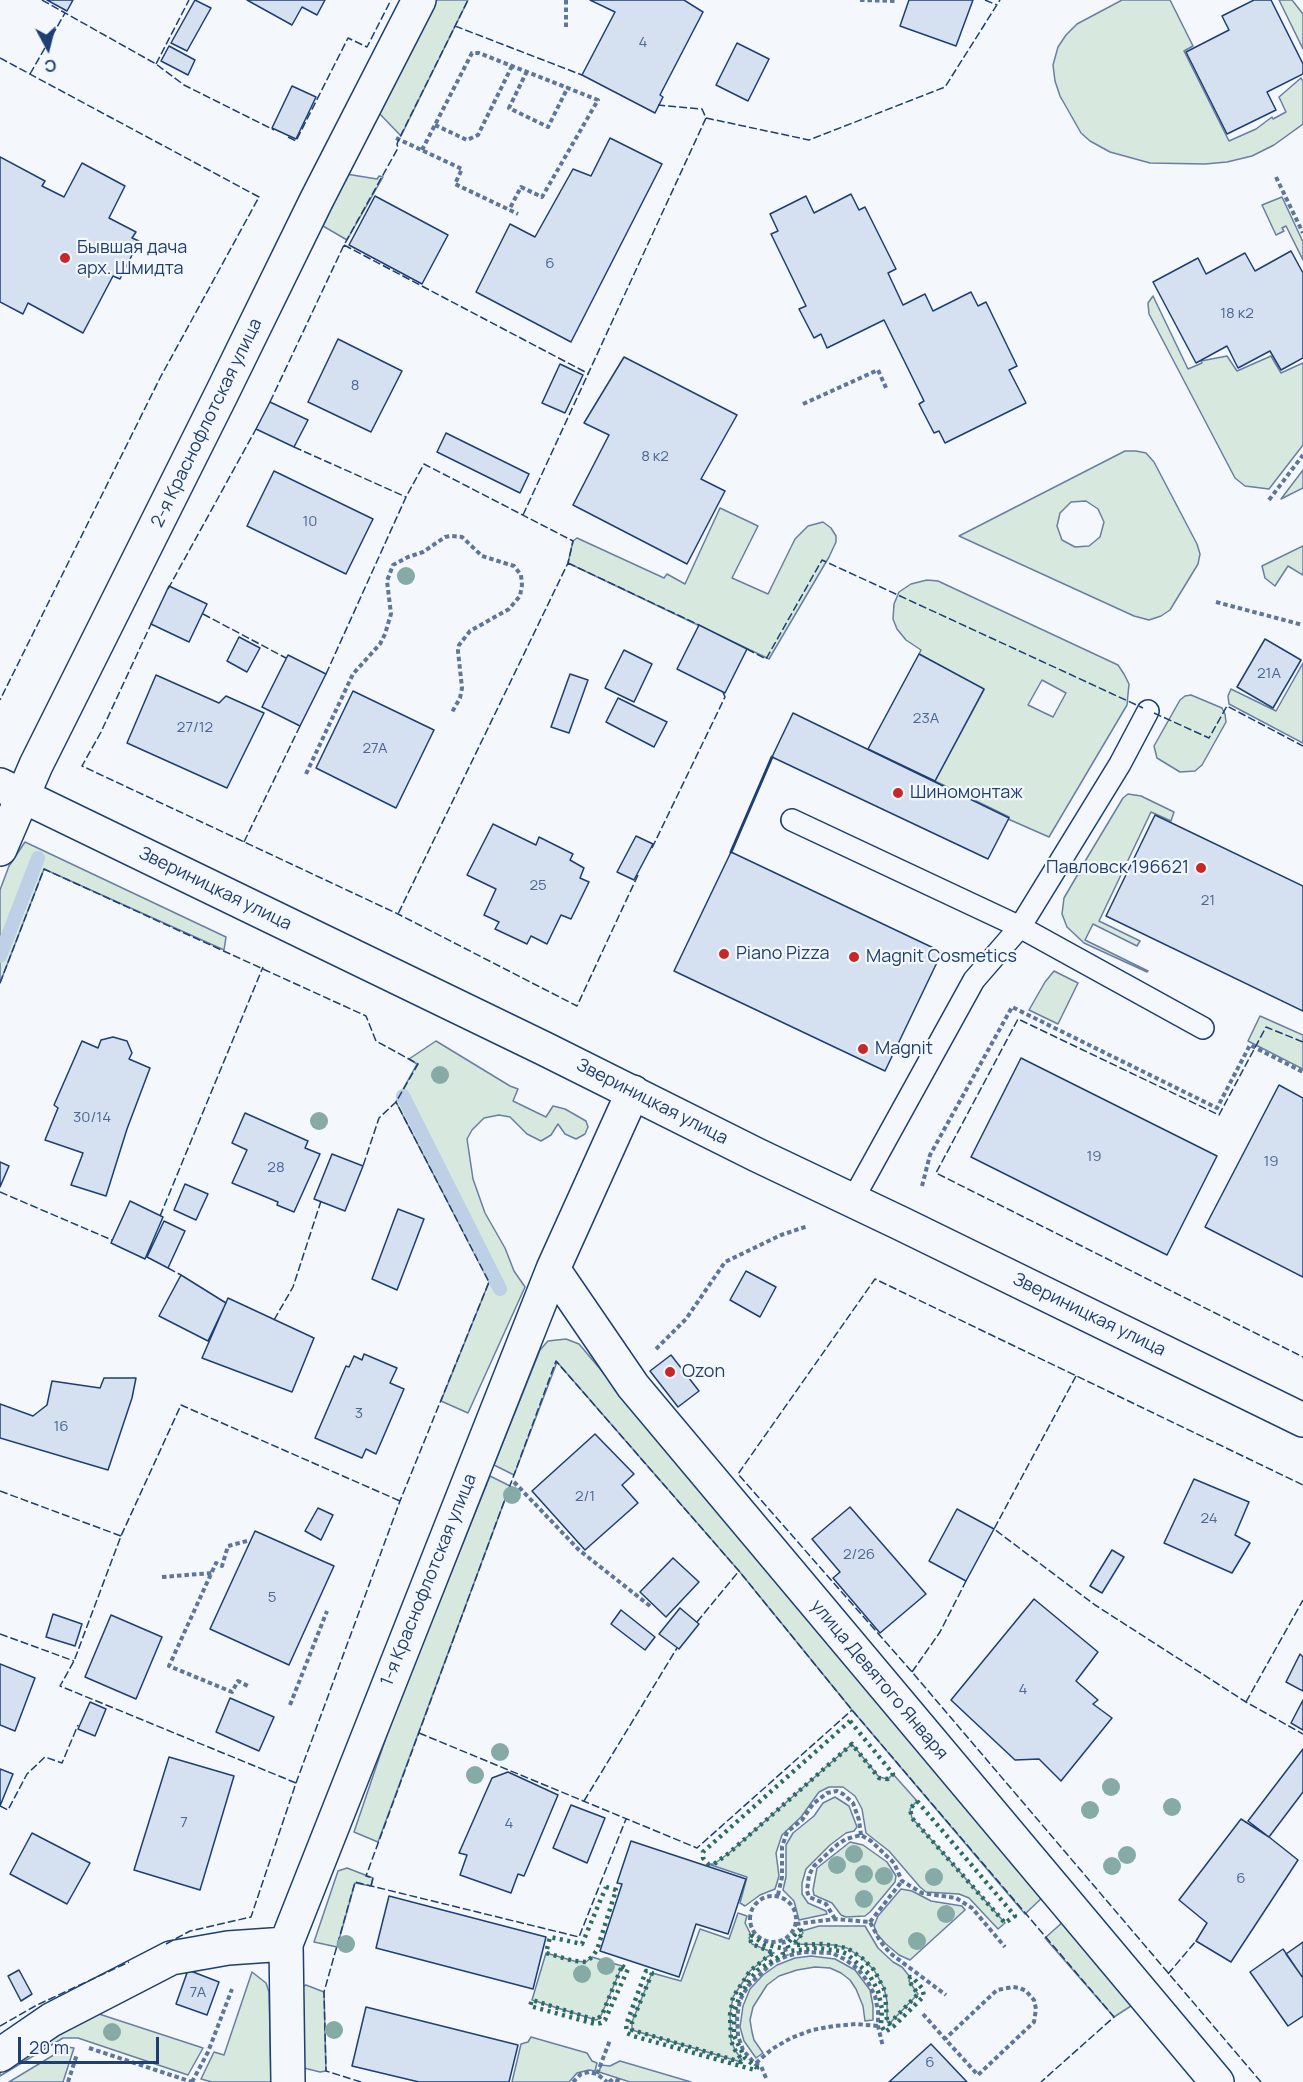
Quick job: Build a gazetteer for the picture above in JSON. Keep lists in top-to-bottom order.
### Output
{
  "streets": {
    "street": [
      "2-я Краснофлотская улица",
      "Звериницкая улица",
      "1-я Краснофлотская улица",
      "улица Девятого Января"
    ]
  },
  "crossings": [
    ["2-я Краснофлотская улица", "Звериницкая улица"],
    ["Звериницкая улица", "1-я Краснофлотская улица"],
    ["1-я Краснофлотская улица", "улица Девятого Января"]
  ],
  "places": [
    "Бывшая дача арх. Шмидта",
    "Шиномонтаж",
    "Павловск 196621",
    "Piano Pizza",
    "Magnit Cosmetics",
    "Magnit",
    "Ozon"
  ],
  "house_numbers": [
    "4",
    "6",
    "18 к2",
    "8",
    "8 к2",
    "10",
    "21А",
    "23А",
    "27/12",
    "27А",
    "25",
    "21",
    "30/14",
    "19",
    "19",
    "28",
    "3",
    "16",
    "2/1",
    "24",
    "2/26",
    "5",
    "4",
    "7",
    "4",
    "6",
    "7А",
    "6"
  ],
  "scale_bar": "20 m",
  "north": "bottom"
}
